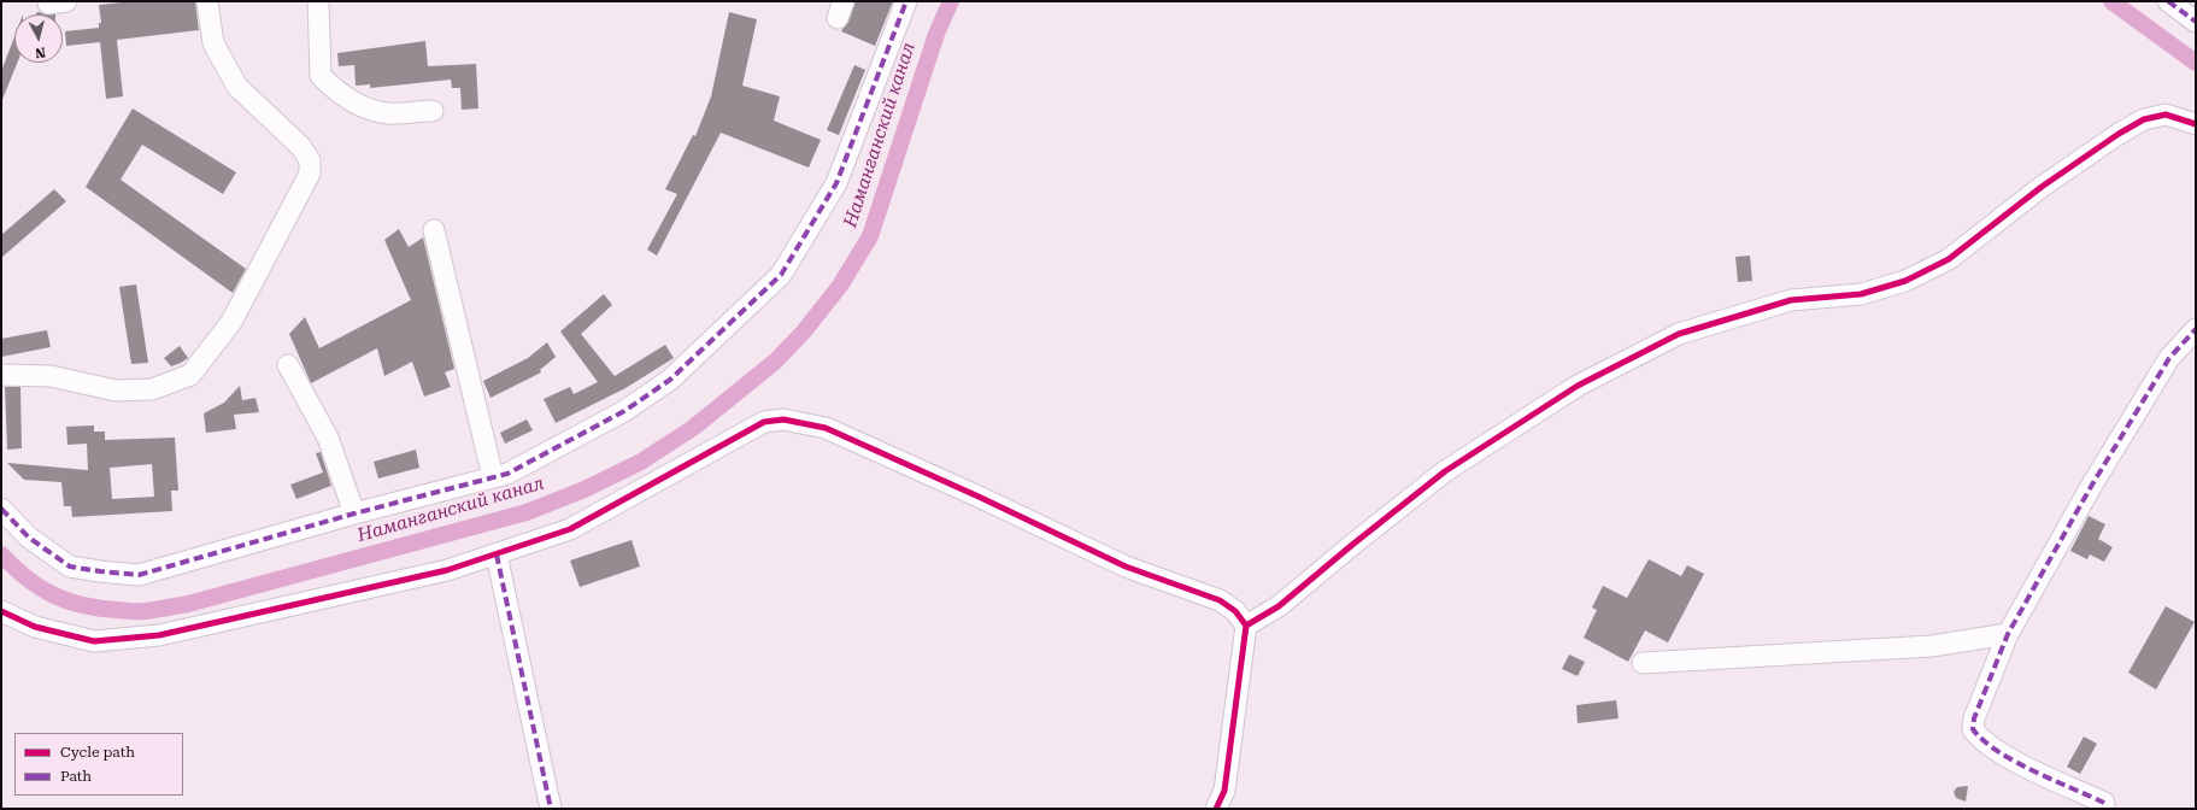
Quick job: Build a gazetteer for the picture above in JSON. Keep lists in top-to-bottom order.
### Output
{
  "water": ["Наманганский канал"],
  "legend": ["Cycle path", "Path"],
  "north": "bottom"
}
